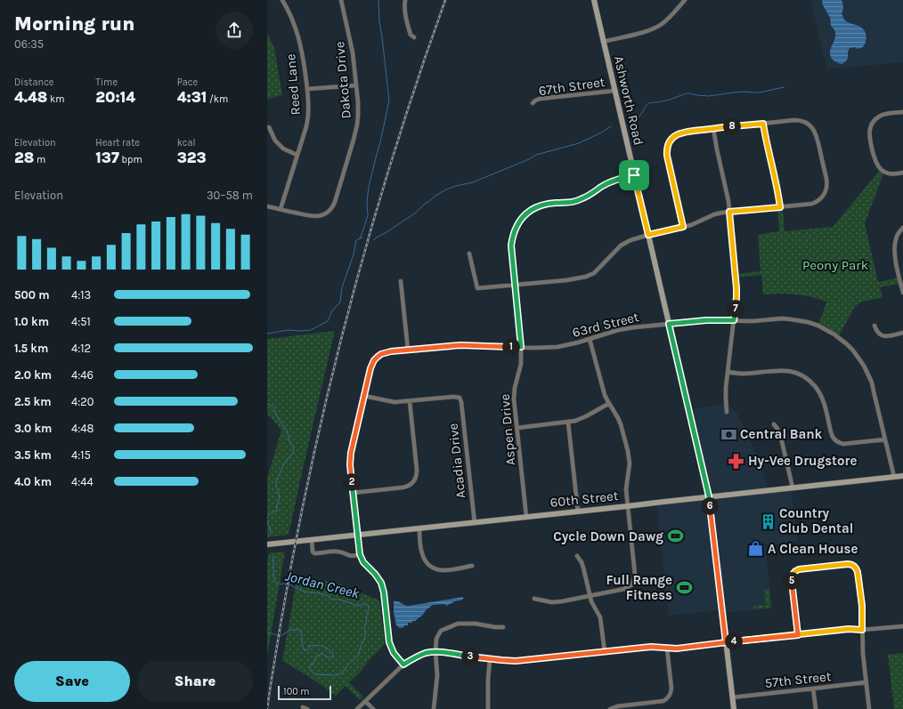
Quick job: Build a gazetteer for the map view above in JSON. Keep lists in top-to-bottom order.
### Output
{
  "streets": {
    "main road": ["Ashworth Road", "60th Street"],
    "street": [
      "Dakota Drive",
      "Reed Lane",
      "67th Street",
      "63rd Street",
      "Aspen Drive",
      "Acadia Drive",
      "57th Street"
    ]
  },
  "crossings": [
    ["Dakota Drive", "Reed Lane"],
    ["67th Street", "Ashworth Road"],
    ["Ashworth Road", "63rd Street"],
    ["Ashworth Road", "Aspen Drive"],
    ["Ashworth Road", "60th Street"],
    ["Ashworth Road", "57th Street"],
    ["63rd Street", "Aspen Drive"],
    ["63rd Street", "60th Street"],
    ["Aspen Drive", "60th Street"],
    ["Acadia Drive", "60th Street"]
  ],
  "water": ["Jordan Creek"],
  "parks": ["Peony Park"],
  "places": {
    "bank": ["Central Bank"],
    "pharmacy": ["Hy-Vee Drugstore"],
    "building": ["Country Club Dental"],
    "sports": ["Cycle Down Dawg", "Full Range Fitness"],
    "shop": ["A Clean House"]
  },
  "scale_bar": "100 m",
  "page": {
    "heading": ["Morning run", "06:35"],
    "stats": [
      ["Distance", "4.48 km"],
      ["Time", "20:14"],
      ["Pace", "4:31 /km"],
      ["Elevation", "28 m"],
      ["Heart rate", "137 bpm"],
      ["kcal", "323"]
    ],
    "pins": [
      "8",
      "7",
      "1",
      "2",
      "6",
      "5",
      "4",
      "3"
    ],
    "chart": ["Elevation", "30–58 m"],
    "list": [
      {
        "name": "500 m",
        "note": "4:13"
      },
      {
        "name": "1.0 km",
        "note": "4:51"
      },
      {
        "name": "1.5 km",
        "note": "4:12"
      },
      {
        "name": "2.0 km",
        "note": "4:46"
      },
      {
        "name": "2.5 km",
        "note": "4:20"
      },
      {
        "name": "3.0 km",
        "note": "4:48"
      },
      {
        "name": "3.5 km",
        "note": "4:15"
      },
      {
        "name": "4.0 km",
        "note": "4:44"
      }
    ],
    "buttons": ["Save", "Share"],
    "scale": "100 m"
  }
}
